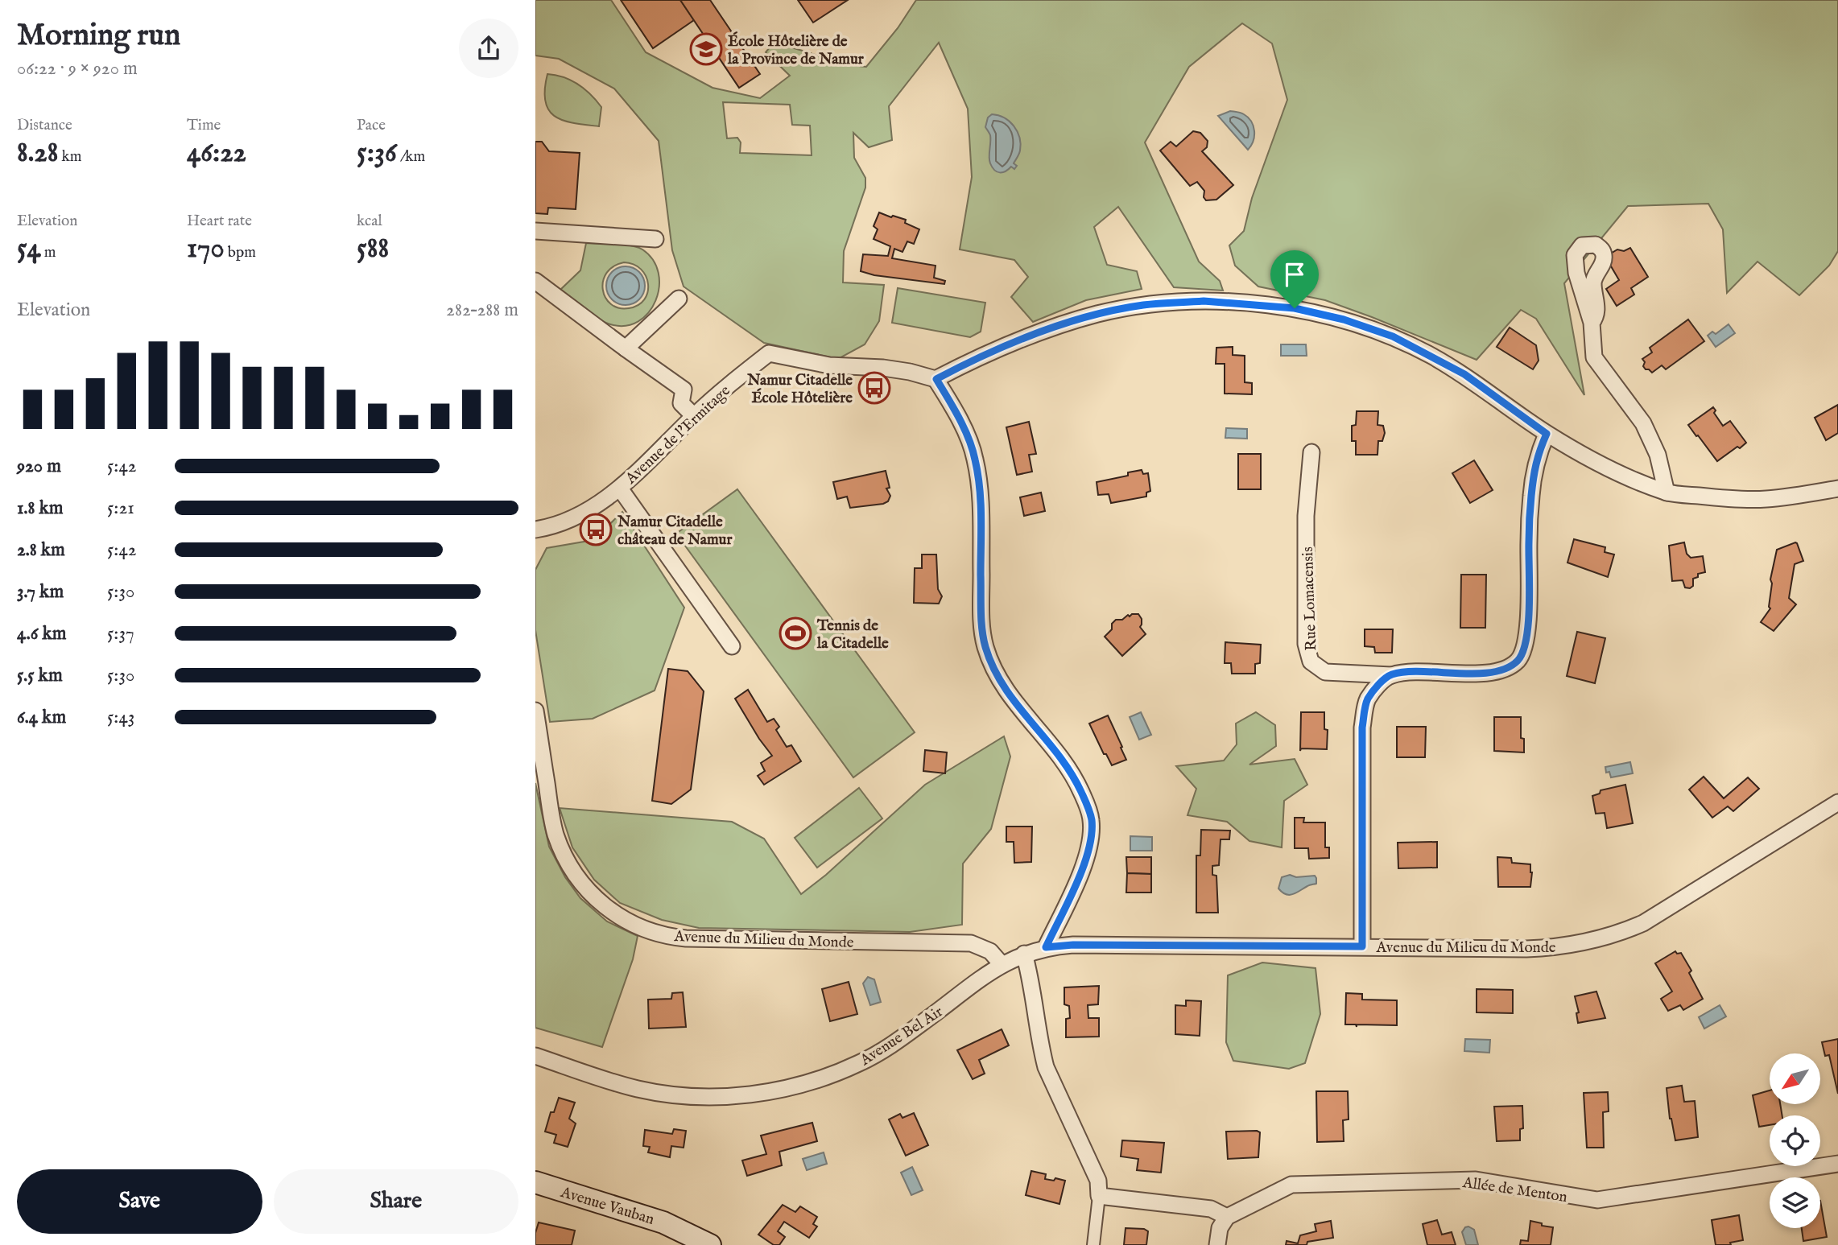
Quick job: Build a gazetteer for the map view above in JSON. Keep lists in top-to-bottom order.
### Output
{
  "streets": {
    "main road": ["Avenue Vauban"],
    "street": [
      "Avenue de l'Ermitage",
      "Rue Lomacensis",
      "Avenue du Milieu du Monde",
      "Avenue Bel Air",
      "Allée de Menton"
    ]
  },
  "crossings": [
    ["Avenue du Milieu du Monde", "Avenue Bel Air"]
  ],
  "places": {
    "school or university": ["École Hôtelière de la Province de Namur"],
    "bus stop": ["Namur Citadelle École Hôtelière", "Namur Citadelle château de Namur"],
    "sports": ["Tennis de la Citadelle"]
  },
  "north": "bottom left",
  "page": {
    "heading": ["Morning run", "06:22 · 9 × 920 m"],
    "stats": [
      ["Distance", "8.28 km"],
      ["Time", "46:22"],
      ["Pace", "5:36 /km"],
      ["Elevation", "54 m"],
      ["Heart rate", "170 bpm"],
      ["kcal", "588"]
    ],
    "chart": ["Elevation", "282–288 m"],
    "list": [
      {
        "name": "920 m",
        "note": "5:42"
      },
      {
        "name": "1.8 km",
        "note": "5:21"
      },
      {
        "name": "2.8 km",
        "note": "5:42"
      },
      {
        "name": "3.7 km",
        "note": "5:30"
      },
      {
        "name": "4.6 km",
        "note": "5:37"
      },
      {
        "name": "5.5 km",
        "note": "5:30"
      },
      {
        "name": "6.4 km",
        "note": "5:43"
      }
    ],
    "buttons": ["Save", "Share"]
  }
}
